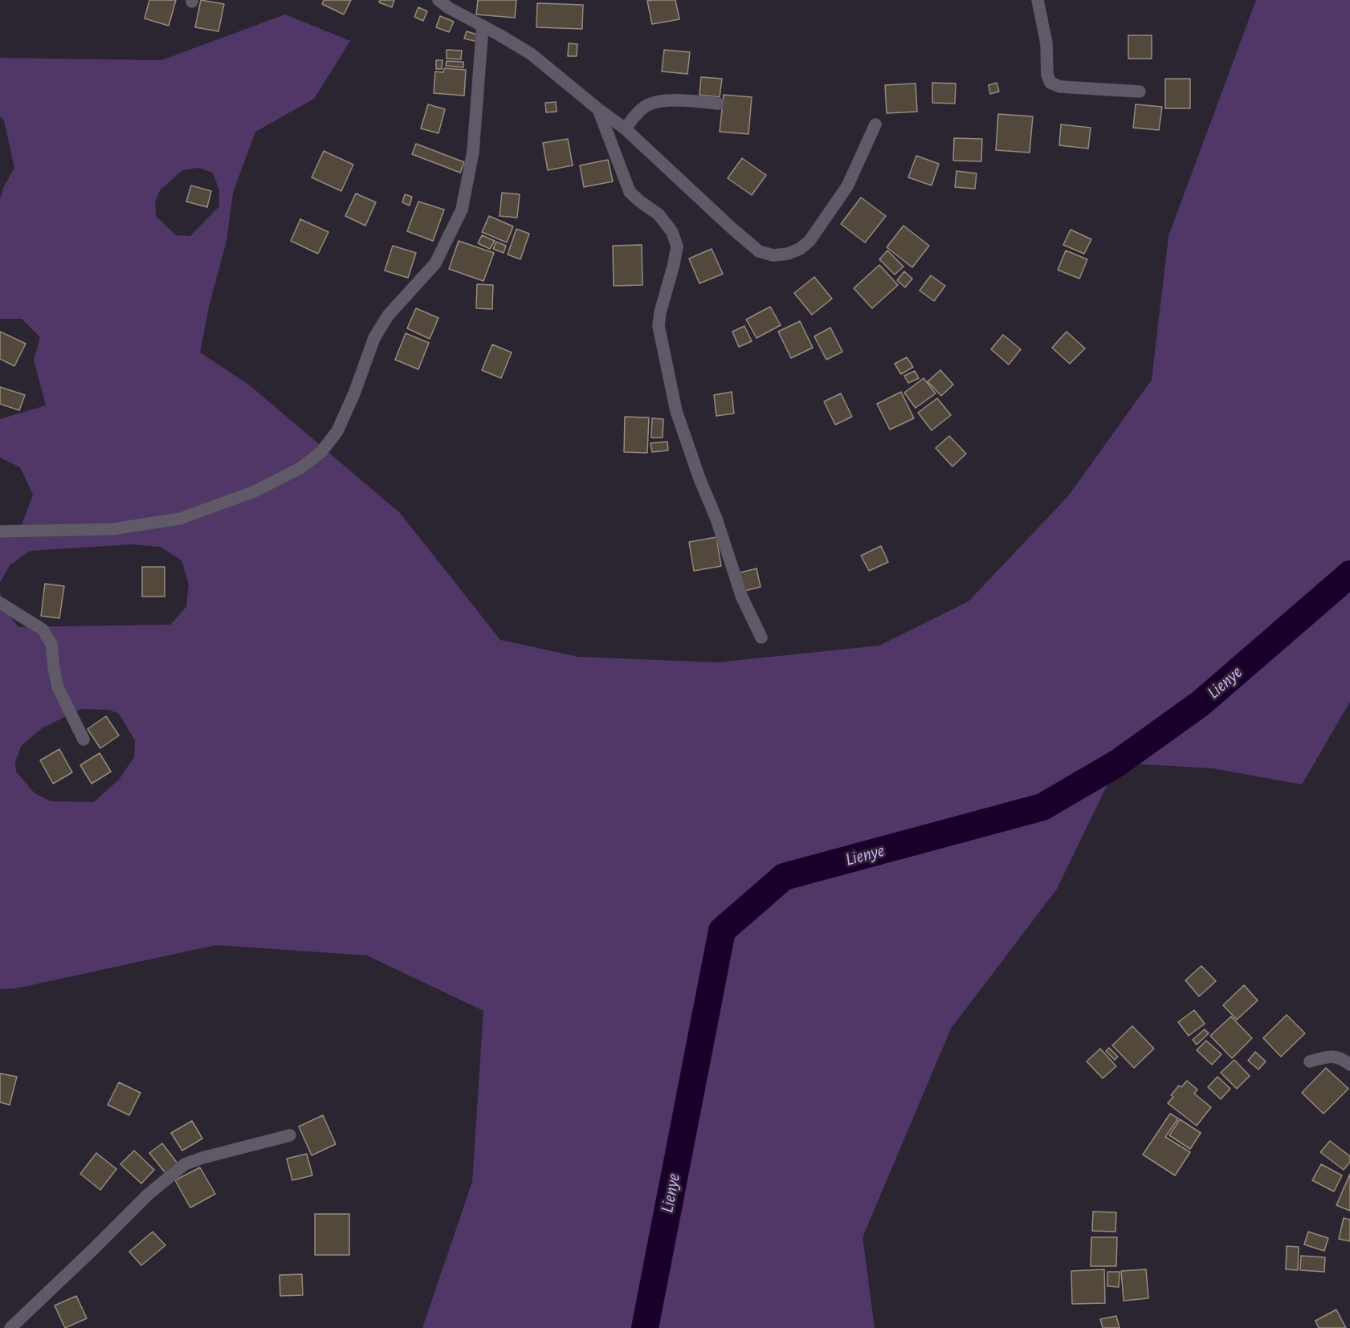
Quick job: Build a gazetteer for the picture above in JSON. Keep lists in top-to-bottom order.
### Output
{
  "water": ["Lienye"]
}
